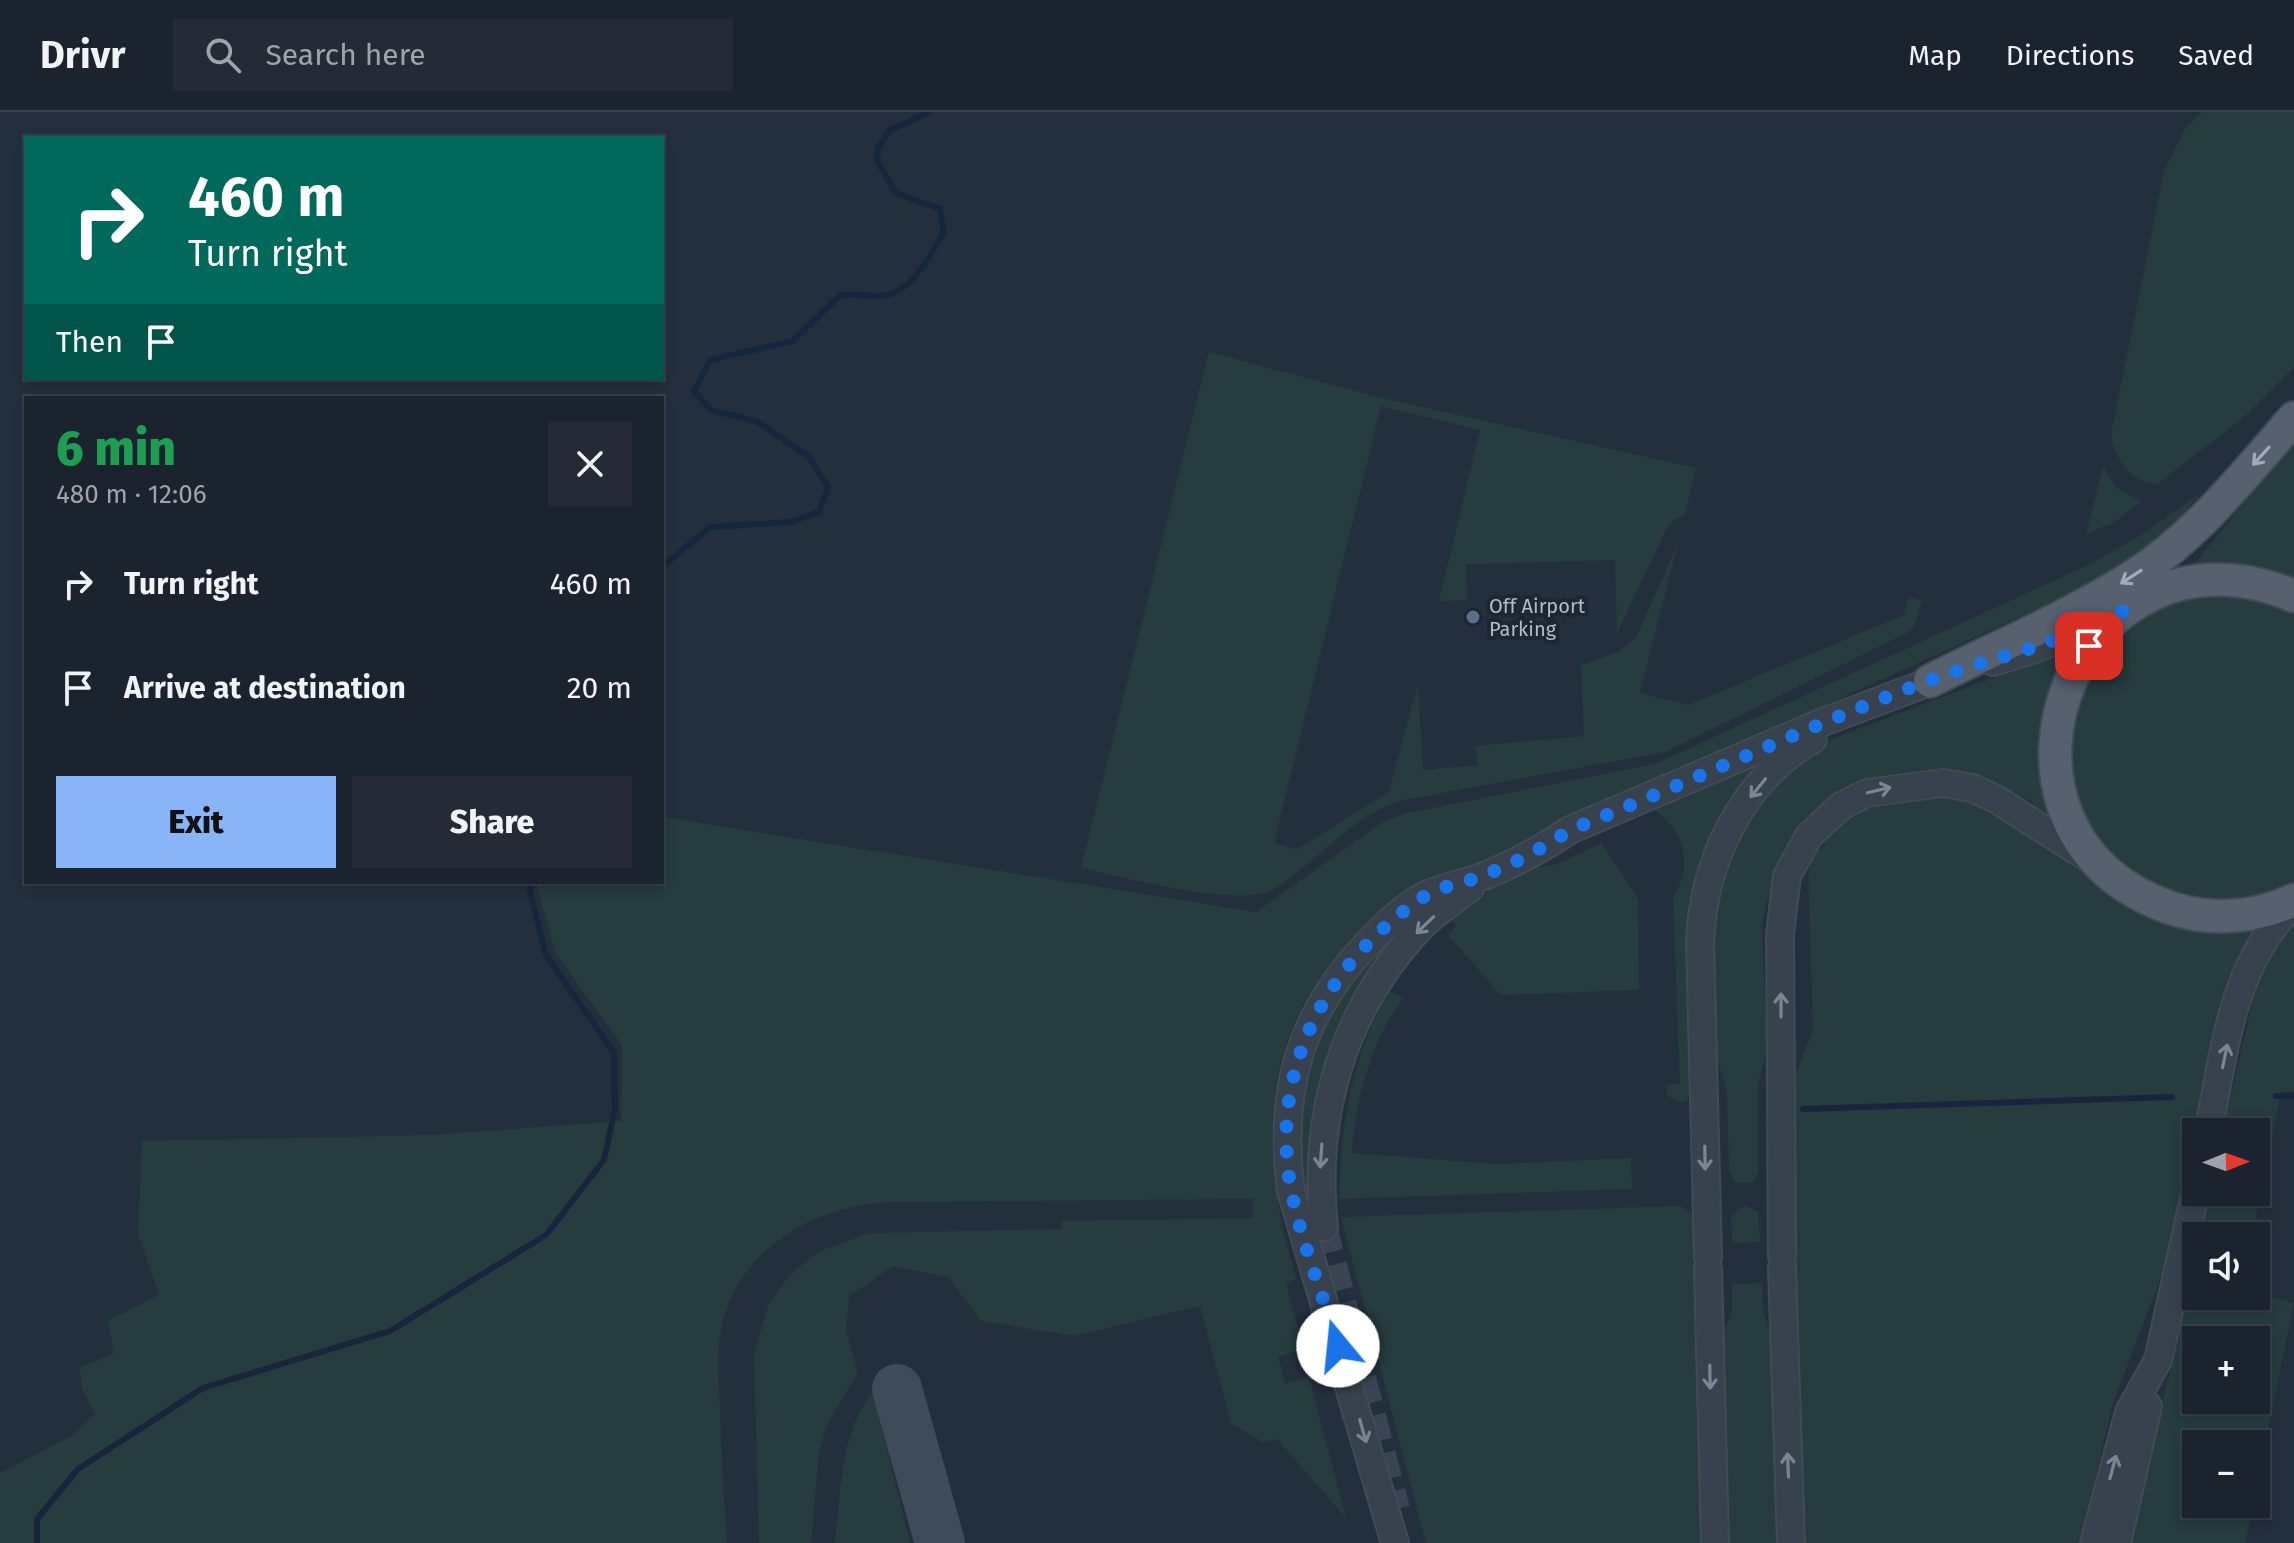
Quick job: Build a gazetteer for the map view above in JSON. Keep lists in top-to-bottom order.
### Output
{
  "places": ["Off Airport Parking"],
  "north": "right",
  "page": {
    "header": "Drivr",
    "search": "Search here",
    "nav": ["Map", "Directions", "Saved"],
    "turn": ["460 m", "Turn right"],
    "then": "Then",
    "heading": ["6 min", "480 m · 12:06"],
    "list": [
      {
        "name": "Turn right",
        "value": "460 m"
      },
      {
        "name": "Arrive at destination",
        "value": "20 m"
      }
    ],
    "buttons": ["Exit", "Share"],
    "map_buttons": ["+", "−"]
  }
}
